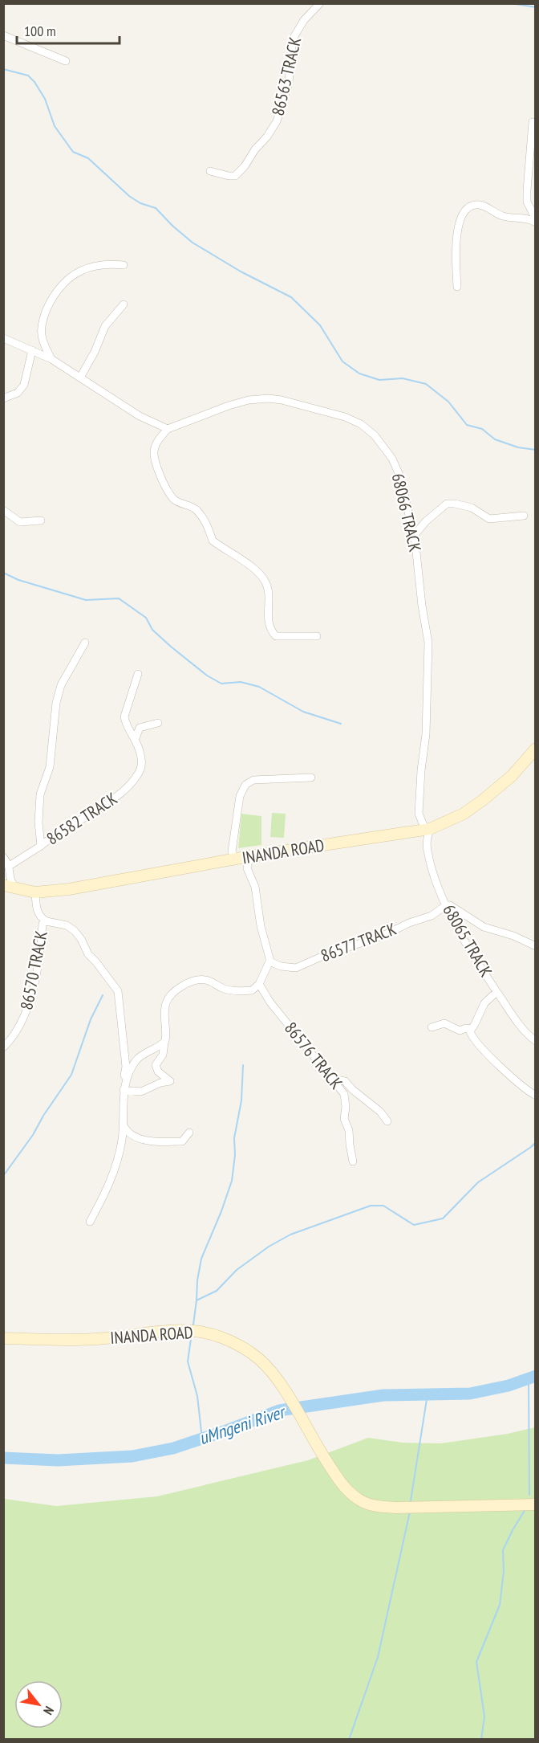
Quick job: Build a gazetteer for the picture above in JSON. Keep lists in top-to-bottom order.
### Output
{
  "streets": {
    "street": [
      "86563 TRACK",
      "68066 TRACK",
      "86582 TRACK",
      "INANDA ROAD",
      "68065 TRACK",
      "86577 TRACK",
      "86570 TRACK",
      "86576 TRACK"
    ]
  },
  "crossings": [
    ["68066 TRACK", "INANDA ROAD"],
    ["68066 TRACK", "68065 TRACK"],
    ["INANDA ROAD", "68065 TRACK"],
    ["INANDA ROAD", "86570 TRACK"],
    ["68065 TRACK", "86577 TRACK"]
  ],
  "water": ["uMngeni River"],
  "scale_bar": "100 m",
  "north": "bottom right"
}
